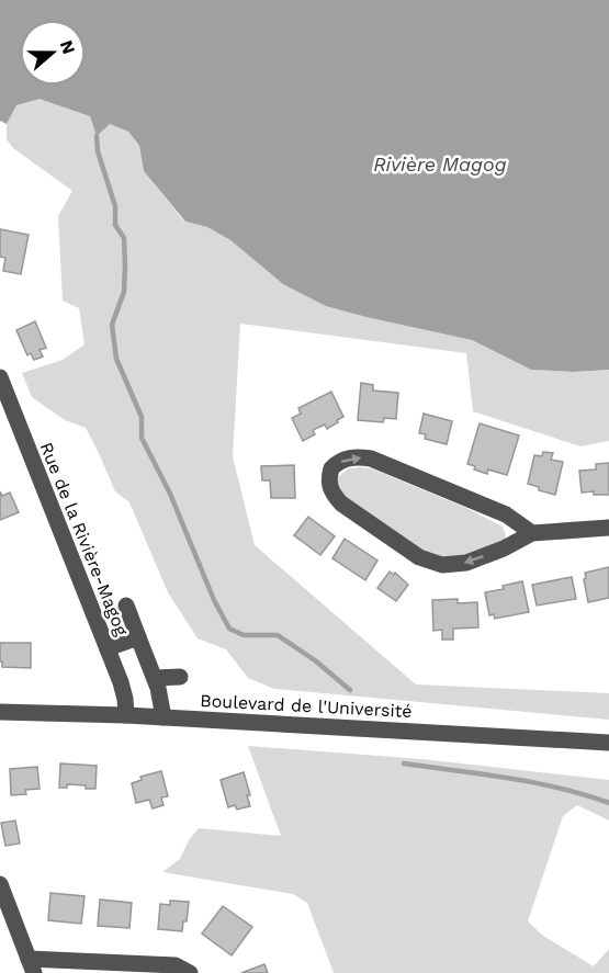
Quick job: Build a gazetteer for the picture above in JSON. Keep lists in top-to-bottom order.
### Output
{
  "streets": {
    "street": ["Rue de la Rivière-Magog", "Boulevard de l'Université"]
  },
  "crossings": [
    ["Rue de la Rivière-Magog", "Boulevard de l'Université"]
  ],
  "water": ["Rivière Magog"],
  "north": "right"
}
